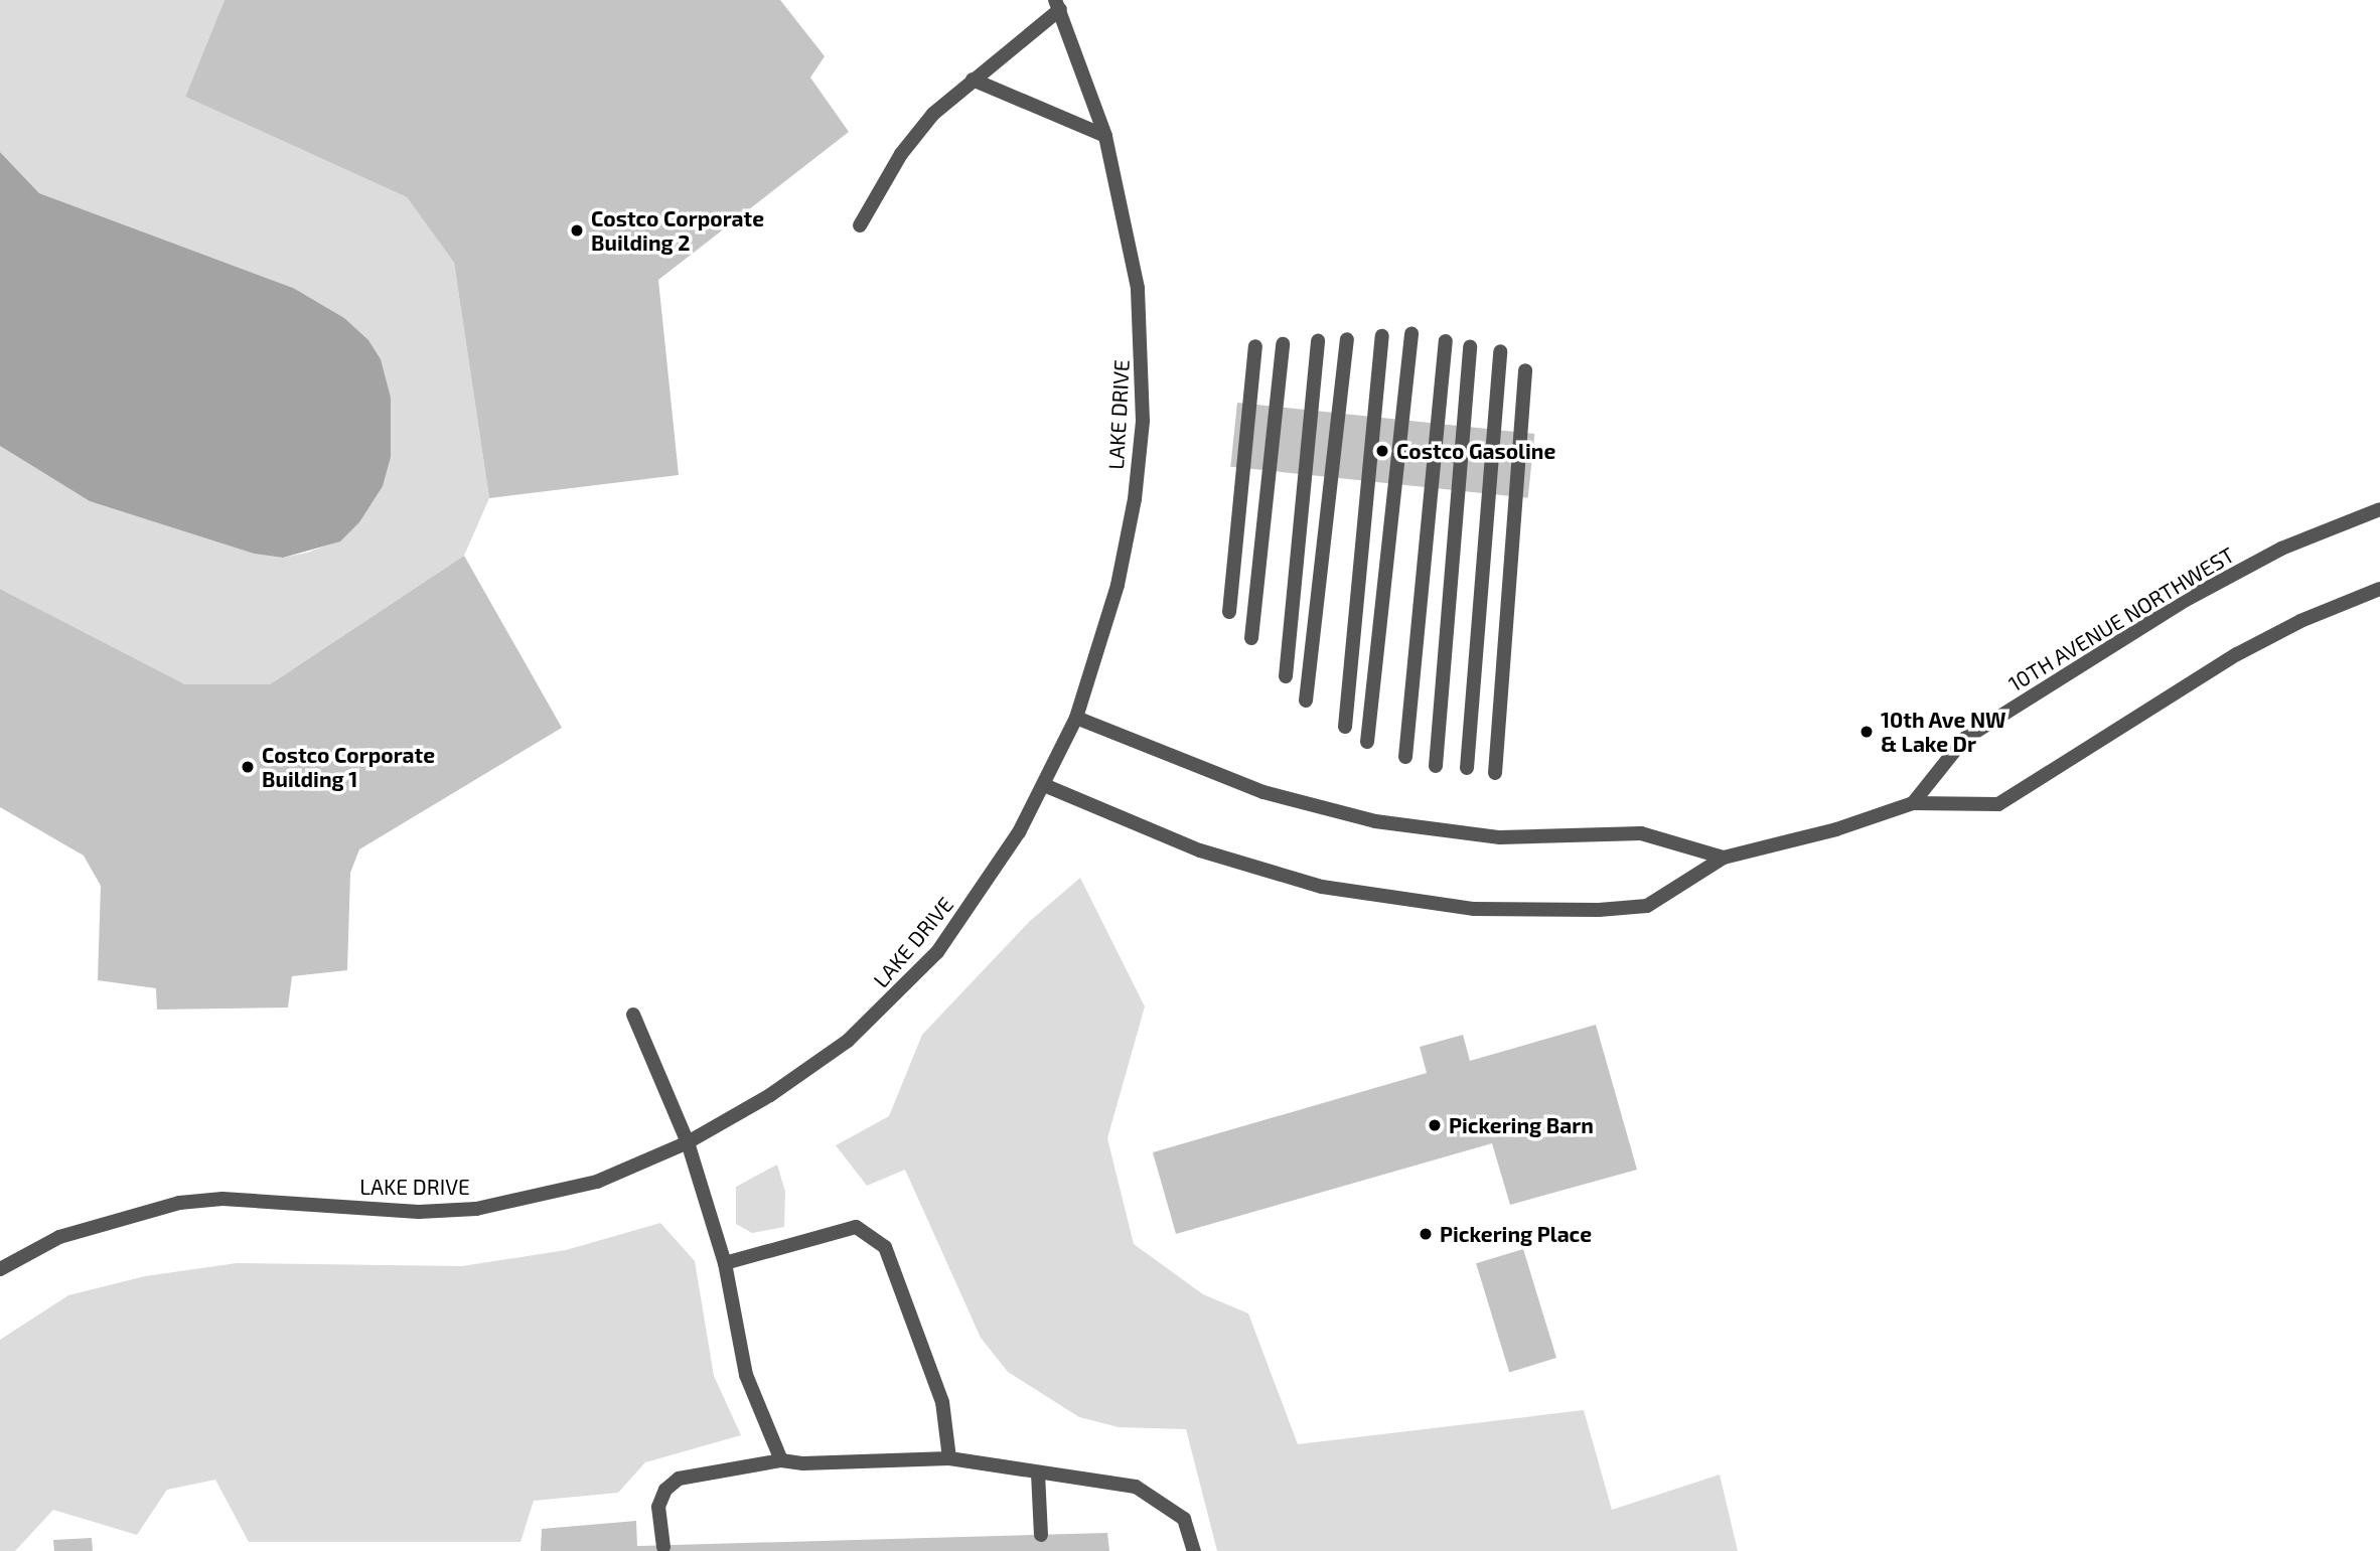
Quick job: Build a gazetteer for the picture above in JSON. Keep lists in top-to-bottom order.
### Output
{
  "streets": {
    "street": ["LAKE DRIVE", "10TH AVENUE NORTHWEST"]
  },
  "places": [
    "Costco Corporate Building 2",
    "Costco Gasoline",
    "10th Ave NW & Lake Dr",
    "Costco Corporate Building 1",
    "Pickering Barn",
    "Pickering Place"
  ]
}
